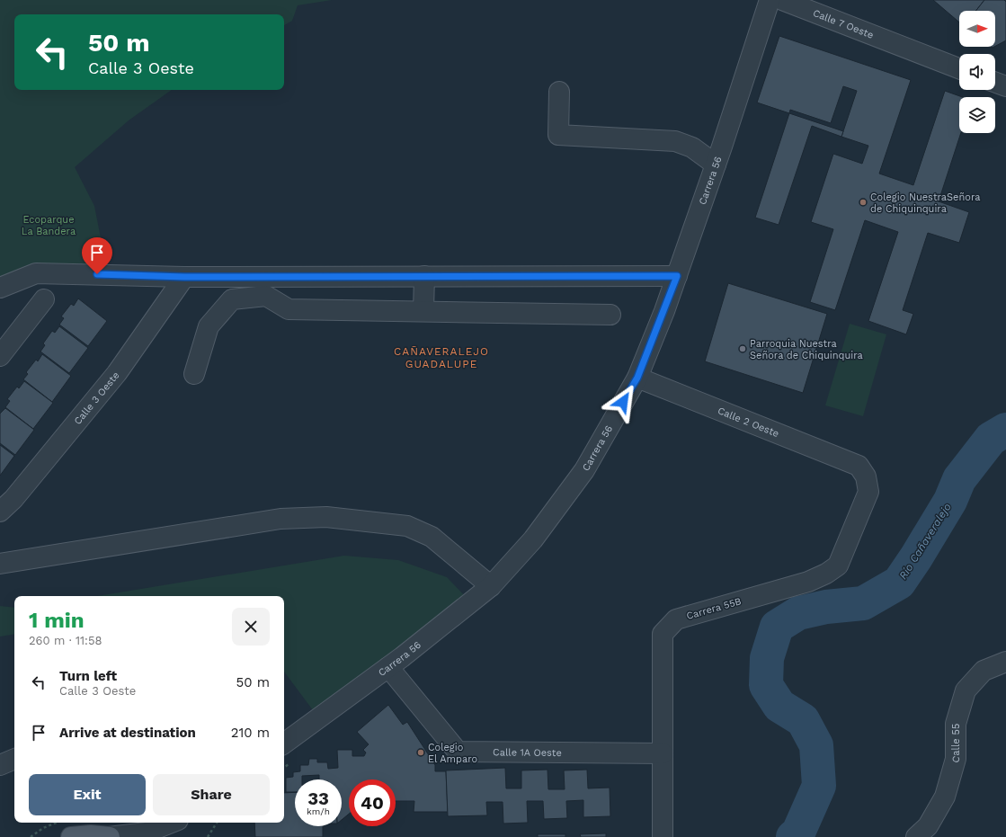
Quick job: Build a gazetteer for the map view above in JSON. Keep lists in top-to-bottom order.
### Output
{
  "streets": {
    "street": [
      "Calle 7 Oeste",
      "Carrera 56",
      "Calle 3 Oeste",
      "Calle 2 Oeste",
      "Carrera 55B",
      "Calle 55",
      "Calle 1A Oeste"
    ]
  },
  "crossings": [
    ["Carrera 56", "Calle 2 Oeste"],
    ["Carrera 56", "Calle 1A Oeste"],
    ["Calle 2 Oeste", "Carrera 55B"],
    ["Carrera 55B", "Calle 1A Oeste"]
  ],
  "districts": ["CAÑAVERALEJO GUADALUPE"],
  "water": ["Río Cañaveralejo"],
  "parks": ["Ecoparque La Bandera"],
  "places": ["Colegio NuestraSeñora de Chiquinquira", "Parroquia Nuestra Señora de Chiquinquira", "Colegio El Amparo"],
  "north": "right",
  "page": {
    "turn": ["50 m", "Calle 3 Oeste"],
    "heading": ["1 min", "260 m · 11:58"],
    "list": [
      {
        "name": "Turn left",
        "note": "Calle 3 Oeste",
        "value": "50 m"
      },
      {
        "name": "Arrive at destination",
        "value": "210 m"
      }
    ],
    "buttons": ["Exit", "Share"],
    "speed": "33 km/h",
    "limit": "40"
  }
}
